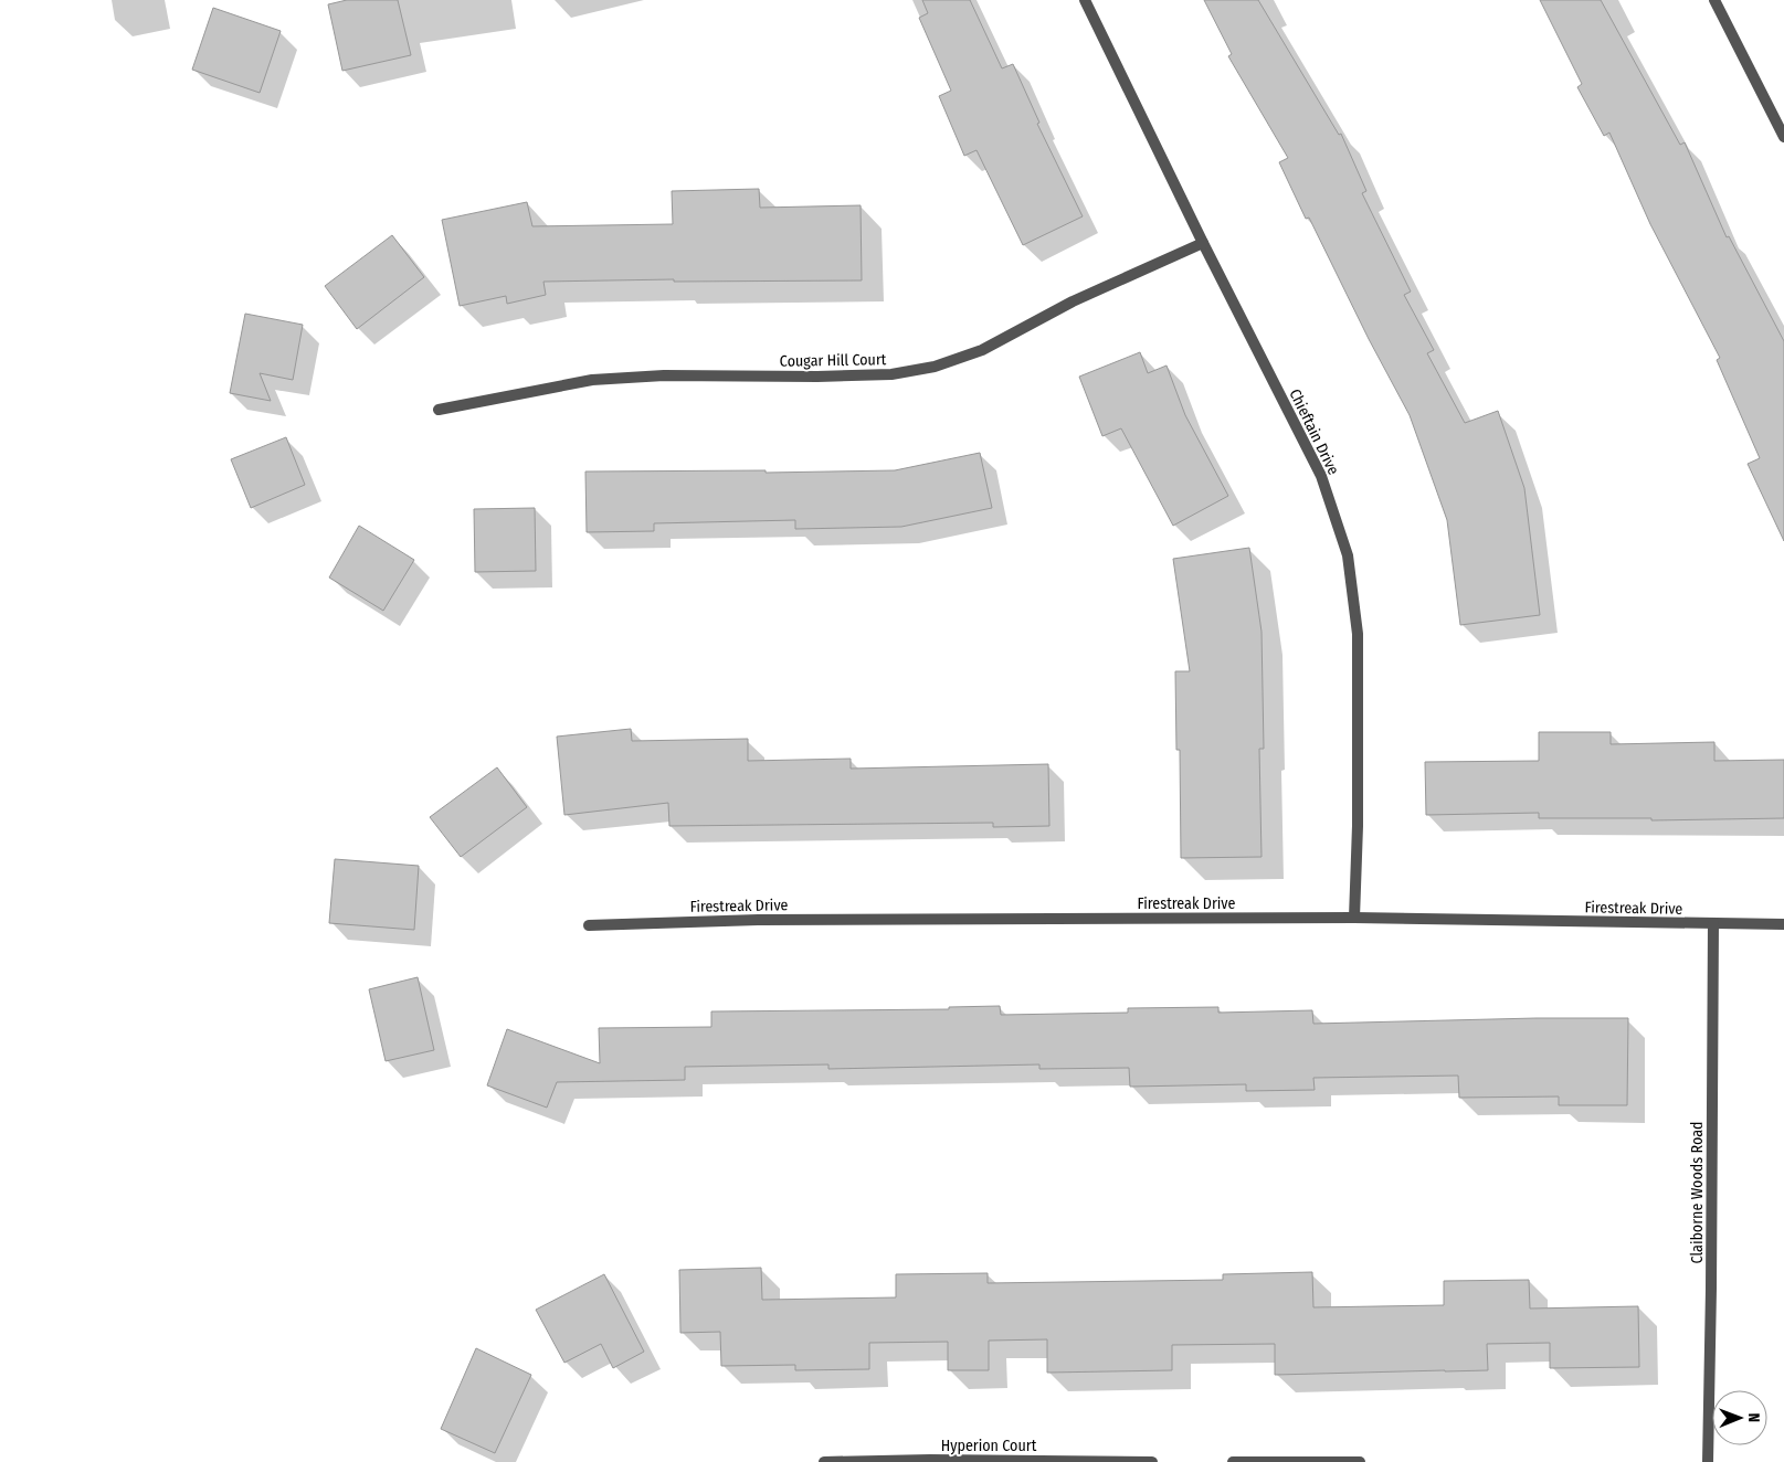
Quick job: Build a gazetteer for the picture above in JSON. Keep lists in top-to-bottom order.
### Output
{
  "streets": {
    "street": [
      "Cougar Hill Court",
      "Chieftain Drive",
      "Firestreak Drive",
      "Claiborne Woods Road",
      "Hyperion Court"
    ]
  },
  "crossings": [
    ["Cougar Hill Court", "Chieftain Drive"],
    ["Chieftain Drive", "Firestreak Drive"],
    ["Firestreak Drive", "Claiborne Woods Road"]
  ],
  "north": "right"
}
